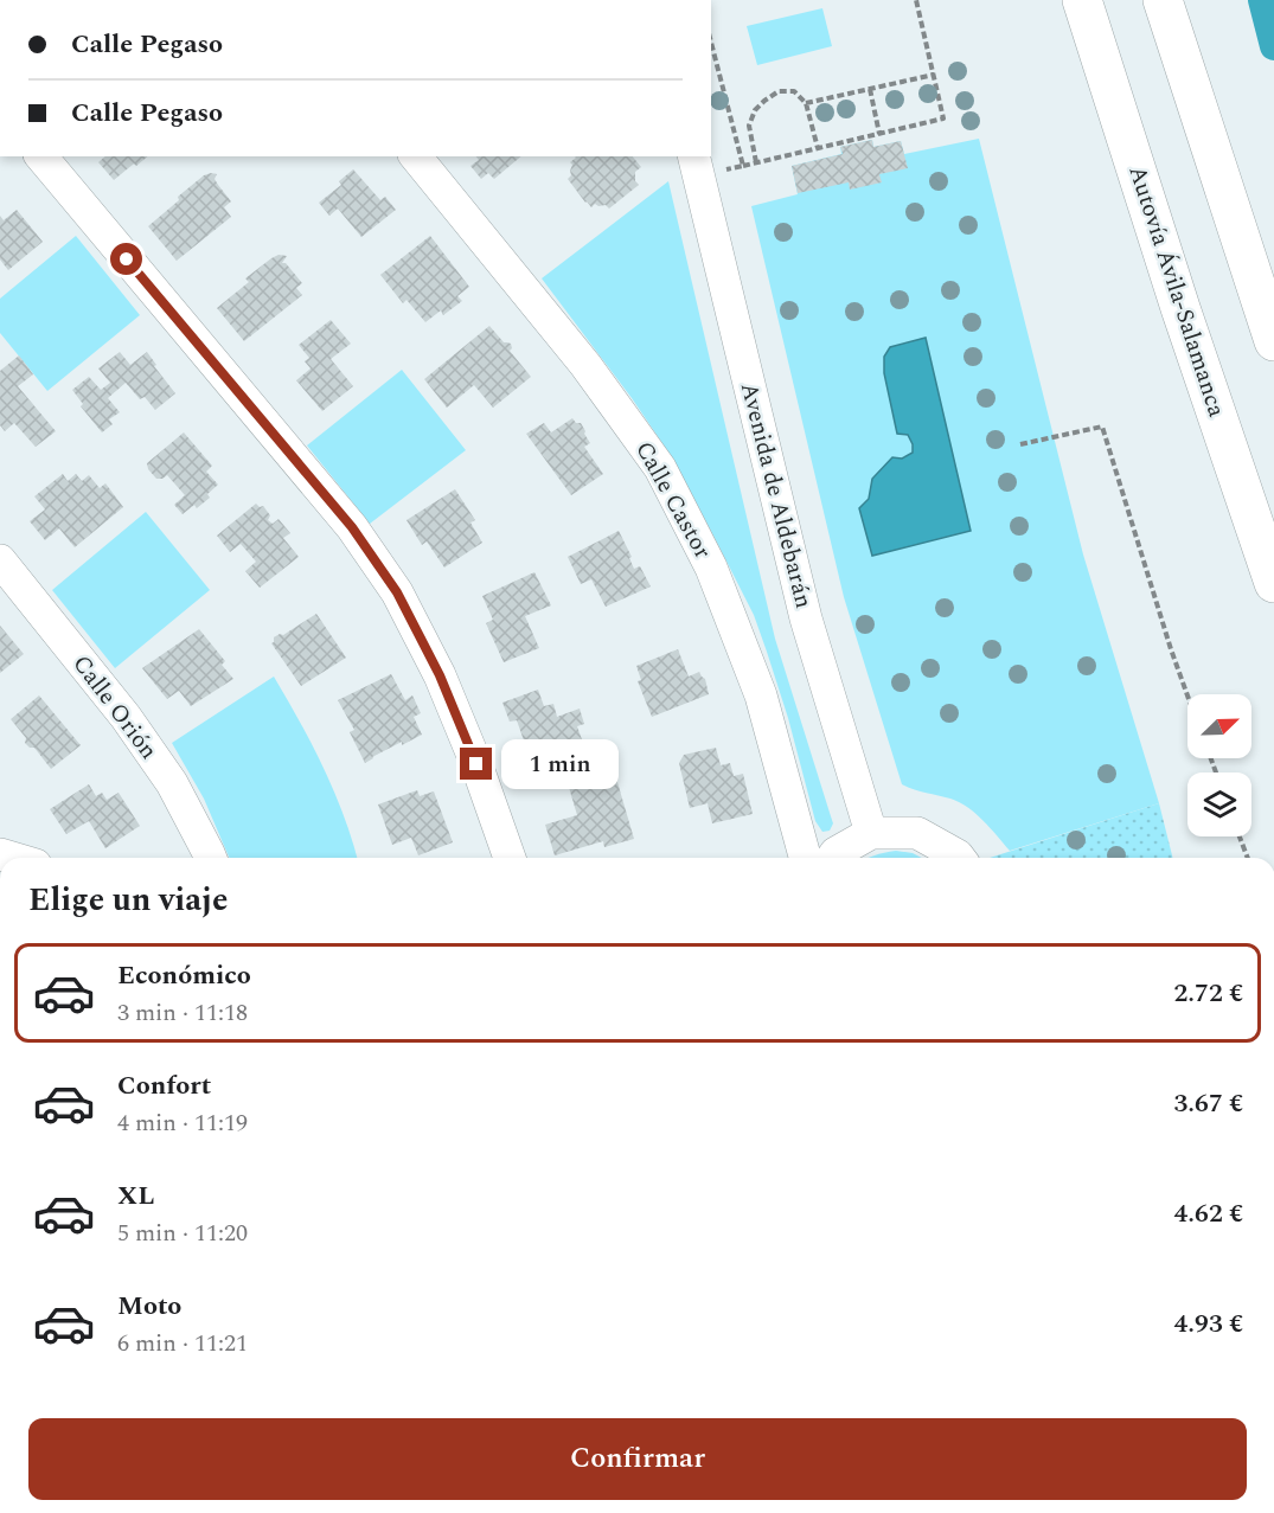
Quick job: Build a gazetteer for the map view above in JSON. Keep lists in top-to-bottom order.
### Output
{
  "streets": {
    "highway": ["Autovía Ávila-Salamanca"],
    "street": ["Avenida de Aldebarán", "Calle Castor", "Calle Orión"]
  },
  "north": "top right",
  "page": {
    "banner": ["Calle Pegaso", "Calle Pegaso"],
    "bubble": "1 min",
    "heading": "Elige un viaje",
    "list": [
      {
        "name": "Económico",
        "note": "3 min · 11:18",
        "value": "2.72 €"
      },
      {
        "name": "Confort",
        "note": "4 min · 11:19",
        "value": "3.67 €"
      },
      {
        "name": "XL",
        "note": "5 min · 11:20",
        "value": "4.62 €"
      },
      {
        "name": "Moto",
        "note": "6 min · 11:21",
        "value": "4.93 €"
      }
    ],
    "buttons": "Confirmar"
  }
}
